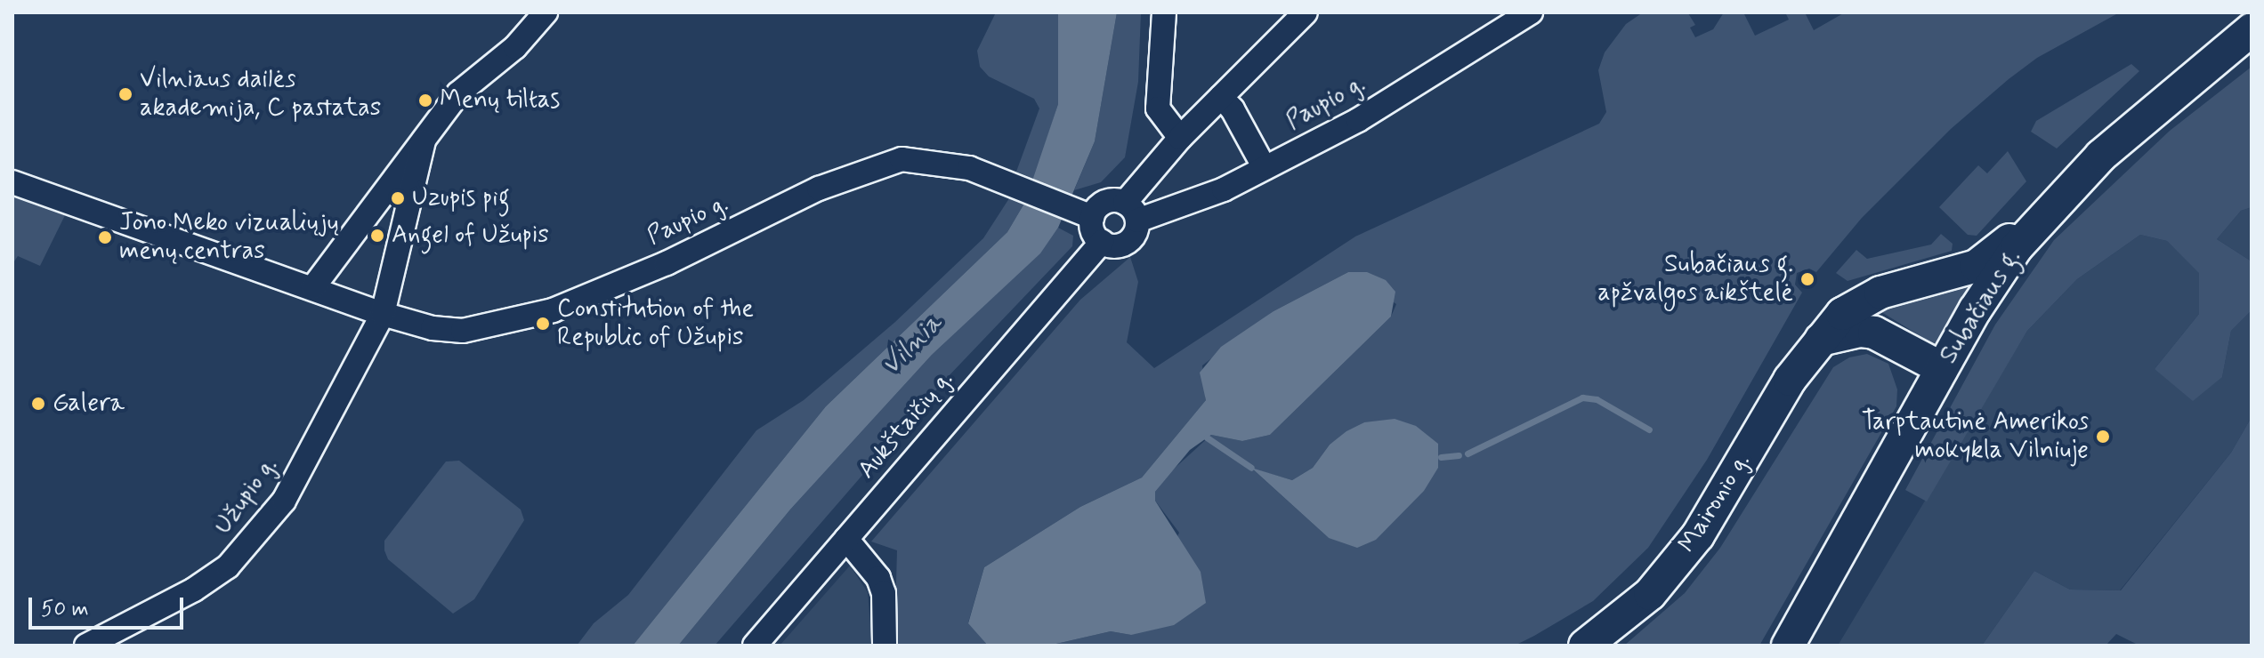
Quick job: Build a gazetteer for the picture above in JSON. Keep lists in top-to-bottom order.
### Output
{
  "streets": {
    "main road": ["Subačiaus g.", "Maironio g."],
    "street": ["Paupio g.", "Aukštaičių g.", "Užupio g."]
  },
  "crossings": [
    ["Paupio g.", "Aukštaičių g."],
    ["Paupio g.", "Užupio g."],
    ["Subačiaus g.", "Maironio g."]
  ],
  "water": ["Vilnia"],
  "places": [
    "Vilniaus dailės akademija, C pastatas",
    "Menų tiltas",
    "Uzupis pig",
    "Angel of Užupis",
    "Jono Meko vizualiųjų menų centras",
    "Subačiaus g. apžvalgos aikštelė",
    "Constitution of the Republic of Užupis",
    "Galera",
    "Tarptautinė Amerikos mokykla Vilniuje"
  ],
  "scale_bar": "50 m"
}
